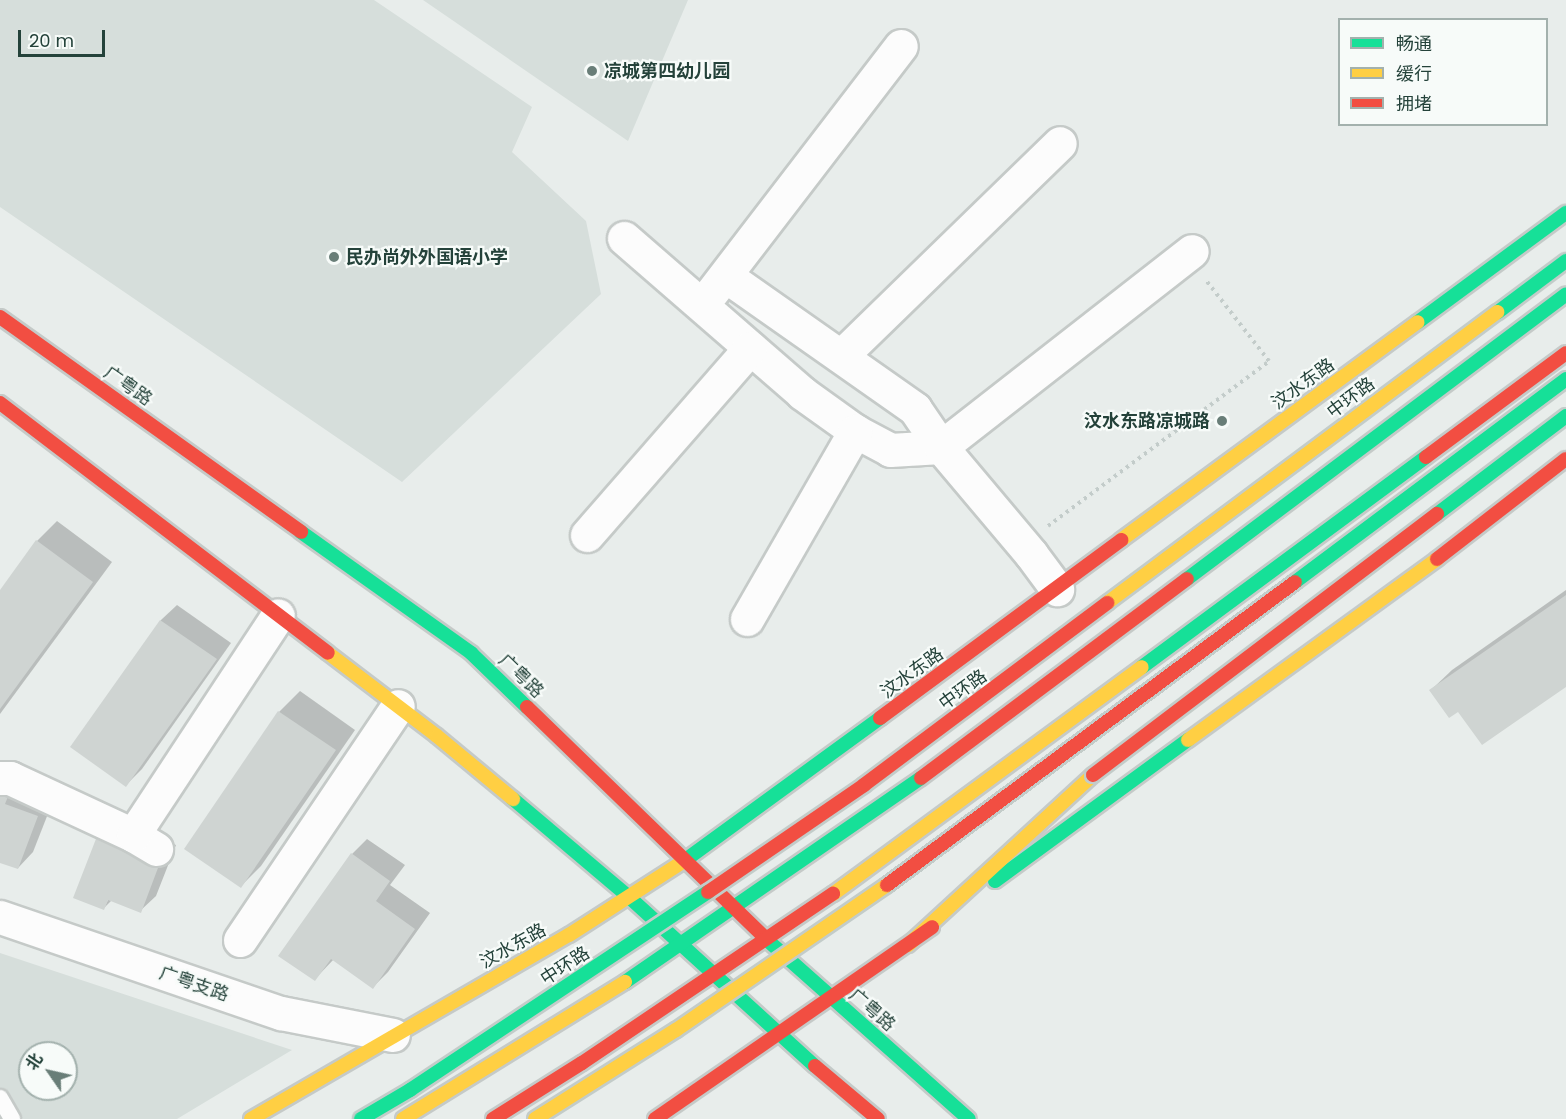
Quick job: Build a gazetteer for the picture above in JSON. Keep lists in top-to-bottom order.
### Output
{
  "streets": {
    "main road": ["汶水东路", "广粤路", "中环路"],
    "street": ["广粤支路"]
  },
  "crossings": [
    ["汶水东路", "广粤路"],
    ["汶水东路", "广粤支路"]
  ],
  "places": ["凉城第四幼儿园", "民办尚外外国语小学", "汶水东路凉城路"],
  "legend": ["畅通", "缓行", "拥堵"],
  "scale_bar": "20 m",
  "north": "top left"
}
